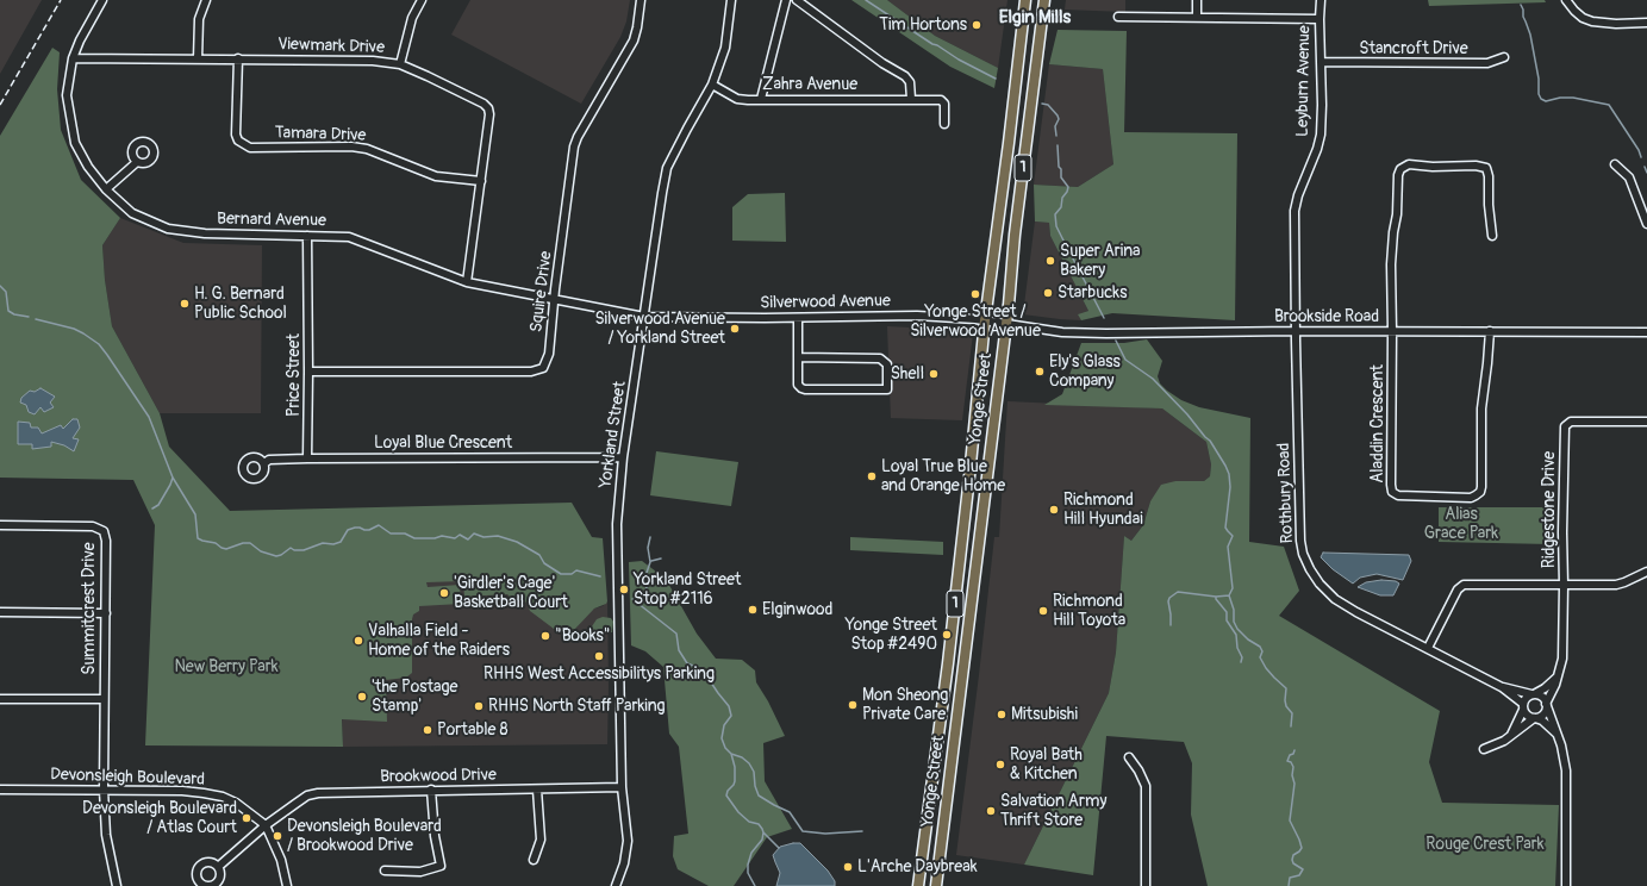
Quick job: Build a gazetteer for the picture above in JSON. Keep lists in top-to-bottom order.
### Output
{
  "streets": {
    "main road": ["1", "Yonge Street"],
    "street": [
      "Viewmark Drive",
      "Stancroft Drive",
      "Leyburn Avenue",
      "Zahra Avenue",
      "Tamara Drive",
      "Bernard Avenue",
      "Squire Drive",
      "Silverwood Avenue",
      "Brookside Road",
      "Price Street",
      "Aladdin Crescent",
      "Yorkland Street",
      "Loyal Blue Crescent",
      "Rothbury Road",
      "Ridgestone Drive",
      "Summitcrest Drive",
      "Brookwood Drive",
      "Devonsleigh Boulevard"
    ]
  },
  "crossings": [
    ["Viewmark Drive", "Tamara Drive"],
    ["Viewmark Drive", "Bernard Avenue"],
    ["Stancroft Drive", "Leyburn Avenue"],
    ["Leyburn Avenue", "Brookside Road"],
    ["Leyburn Avenue", "Rothbury Road"],
    ["Zahra Avenue", "Yorkland Street"],
    ["Bernard Avenue", "Squire Drive"],
    ["Bernard Avenue", "Silverwood Avenue"],
    ["Bernard Avenue", "Price Street"],
    ["Bernard Avenue", "Yorkland Street"],
    ["Squire Drive", "Price Street"],
    ["Silverwood Avenue", "Brookside Road"],
    ["Silverwood Avenue", "Yonge Street"],
    ["Silverwood Avenue", "Yorkland Street"],
    ["Brookside Road", "Yonge Street"],
    ["Brookside Road", "Aladdin Crescent"],
    ["Brookside Road", "Rothbury Road"],
    ["Price Street", "Loyal Blue Crescent"],
    ["Yorkland Street", "Loyal Blue Crescent"],
    ["Yorkland Street", "Brookwood Drive"],
    ["Rothbury Road", "Ridgestone Drive"],
    ["Summitcrest Drive", "Devonsleigh Boulevard"],
    ["Brookwood Drive", "Devonsleigh Boulevard"]
  ],
  "districts": ["Elgin Mills"],
  "parks": ["Alias Grace Park", "New Berry Park", "Rouge Crest Park"],
  "places": [
    "Tim Hortons",
    "Super Arina Bakery",
    "Starbucks",
    "Yonge Street / Silverwood Avenue",
    "H. G. Bernard Public School",
    "Silverwood Avenue / Yorkland Street",
    "Ely's Glass Company",
    "Shell",
    "Loyal True Blue and Orange Home",
    "Richmond Hill Hyundai",
    "Yorkland Street Stop #2116",
    "'Girdler's Cage' Basketball Court",
    "Elginwood",
    "Richmond Hill Toyota",
    "Yonge Street Stop #2490",
    "\"Books\"",
    "Valhalla Field - Home of the Raiders",
    "RHHS West Accessibilitys Parking",
    "'the Postage Stamp'",
    "Mon Sheong Private Care",
    "RHHS North Staff Parking",
    "Mitsubishi",
    "Portable 8",
    "Royal Bath & Kitchen",
    "Salvation Army Thrift Store",
    "Devonsleigh Boulevard / Atlas Court",
    "Devonsleigh Boulevard / Brookwood Drive",
    "L'Arche Daybreak"
  ]
}
